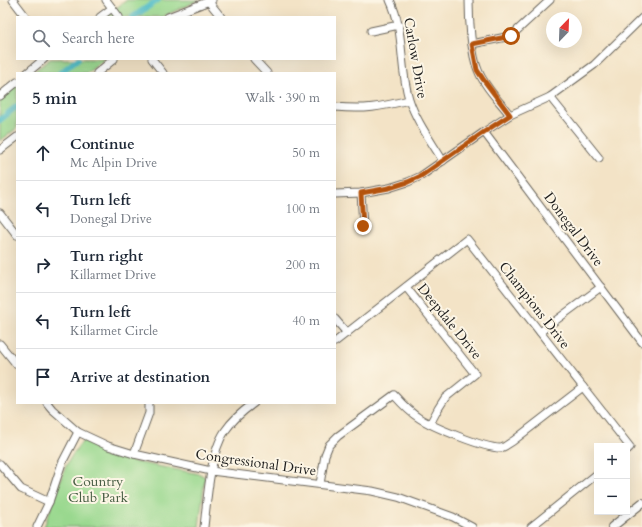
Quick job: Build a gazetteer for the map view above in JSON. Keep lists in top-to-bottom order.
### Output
{
  "streets": {
    "street": [
      "Carlow Drive",
      "Donegal Drive",
      "Champions Drive",
      "Deepdale Drive",
      "Congressional Drive"
    ]
  },
  "crossings": [
    ["Champions Drive", "Deepdale Drive"]
  ],
  "parks": ["Country Club Park"],
  "north": "top right",
  "page": {
    "search": "Search here",
    "heading": ["5 min", "Walk · 390 m"],
    "list": [
      ["Continue", "Mc Alpin Drive", "50 m"],
      ["Turn left", "Donegal Drive", "100 m"],
      ["Turn right", "Killarmet Drive", "200 m"],
      ["Turn left", "Killarmet Circle", "40 m"],
      "Arrive at destination"
    ],
    "map_buttons": ["+", "−"]
  }
}
